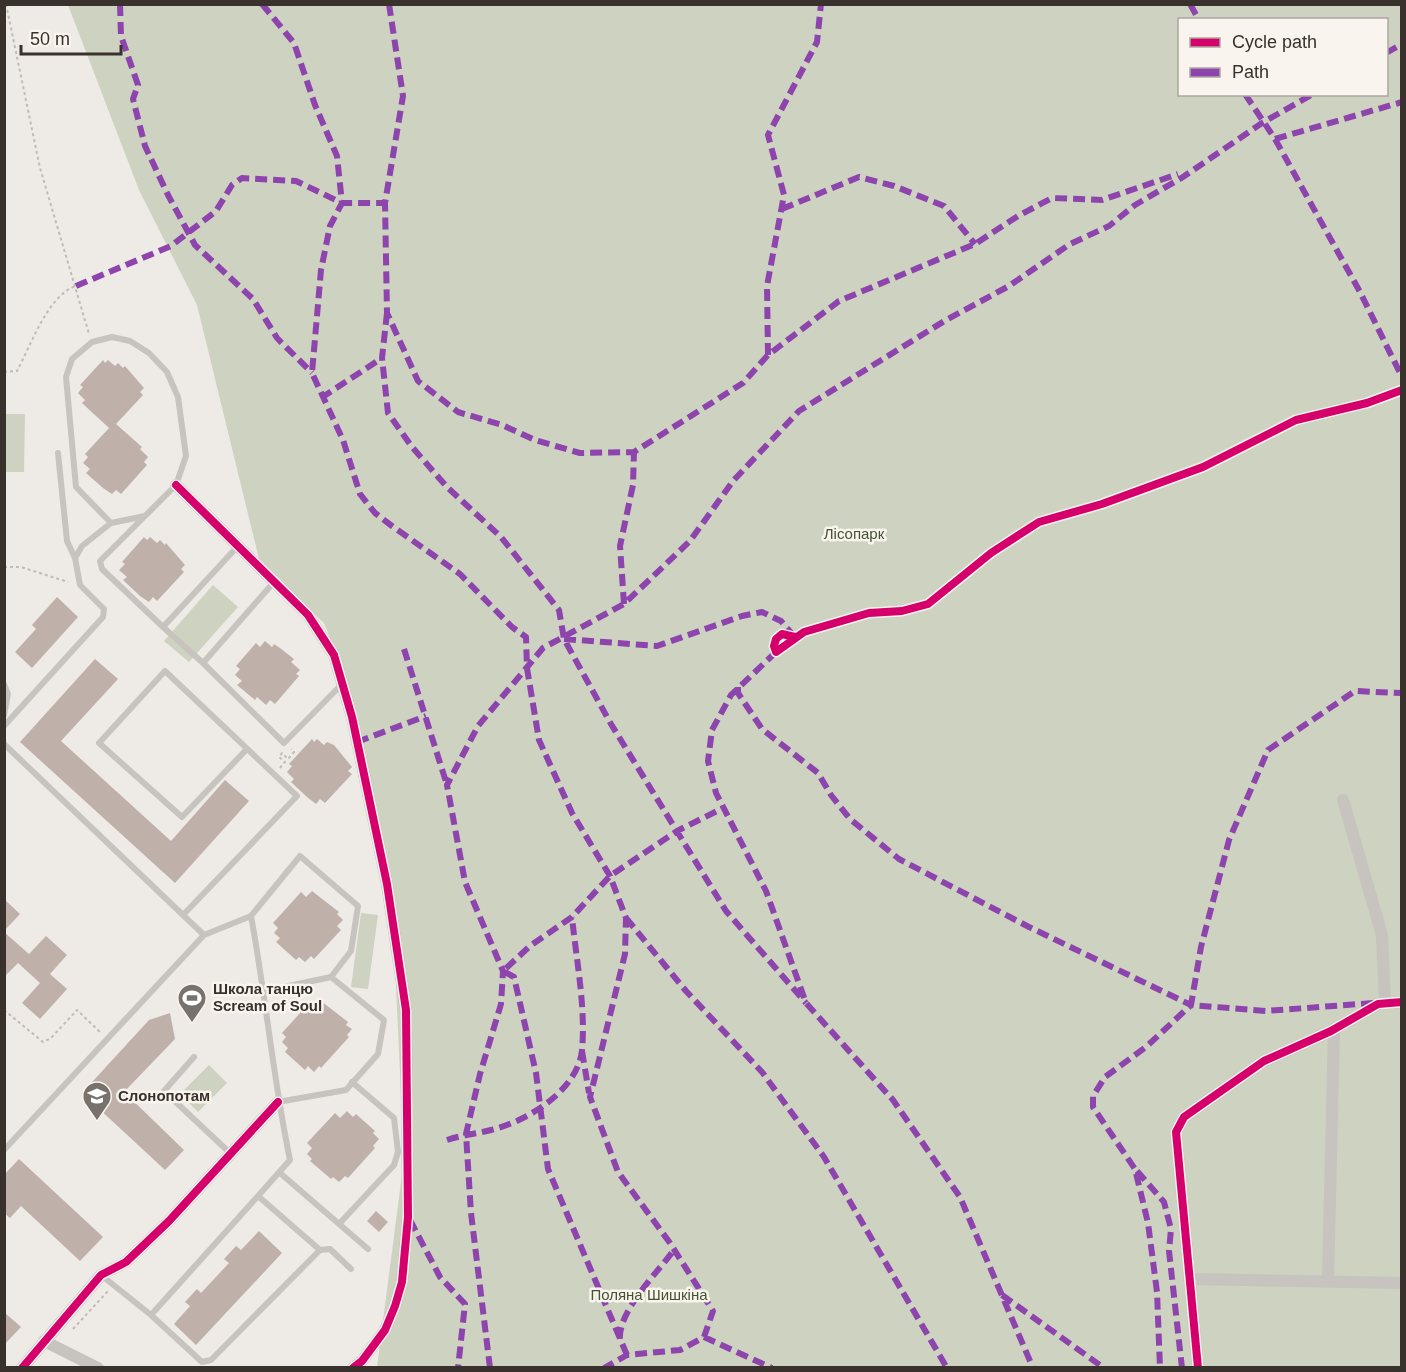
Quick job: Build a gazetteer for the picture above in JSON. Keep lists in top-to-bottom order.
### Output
{
  "parks": ["Лісопарк", "Поляна Шишкіна"],
  "places": {
    "sports": ["Школа танцю Scream of Soul"],
    "school or university": ["Слонопотам"]
  },
  "legend": ["Cycle path", "Path"],
  "scale_bar": "50 m"
}
